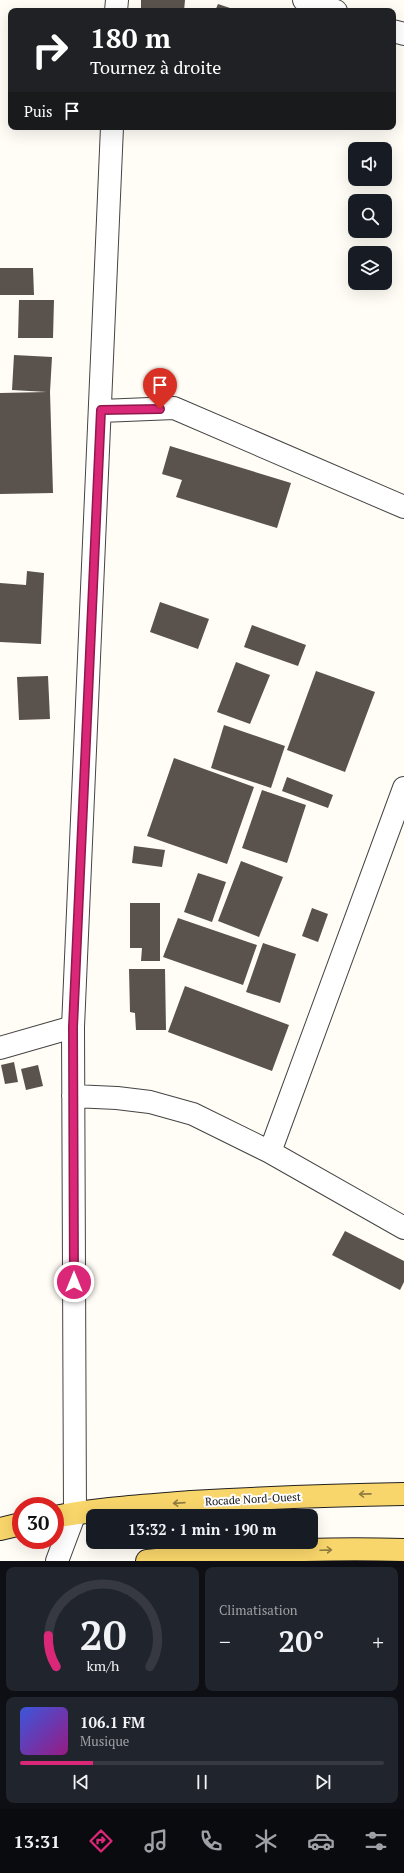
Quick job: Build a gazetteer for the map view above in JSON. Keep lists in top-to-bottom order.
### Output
{
  "streets": {
    "main road": ["Rocade Nord-Ouest"]
  },
  "page": {
    "turn": ["180 m", "Tournez à droite"],
    "then": "Puis",
    "limit": "30",
    "trip": "13:32 · 1 min · 190 m",
    "tile": "Climatisation",
    "heat": ["−", "20°", "+"],
    "song": ["106.1 FM", "Musique"],
    "tabs": "13:31",
    "gauge": ["20", "km/h"]
  }
}
